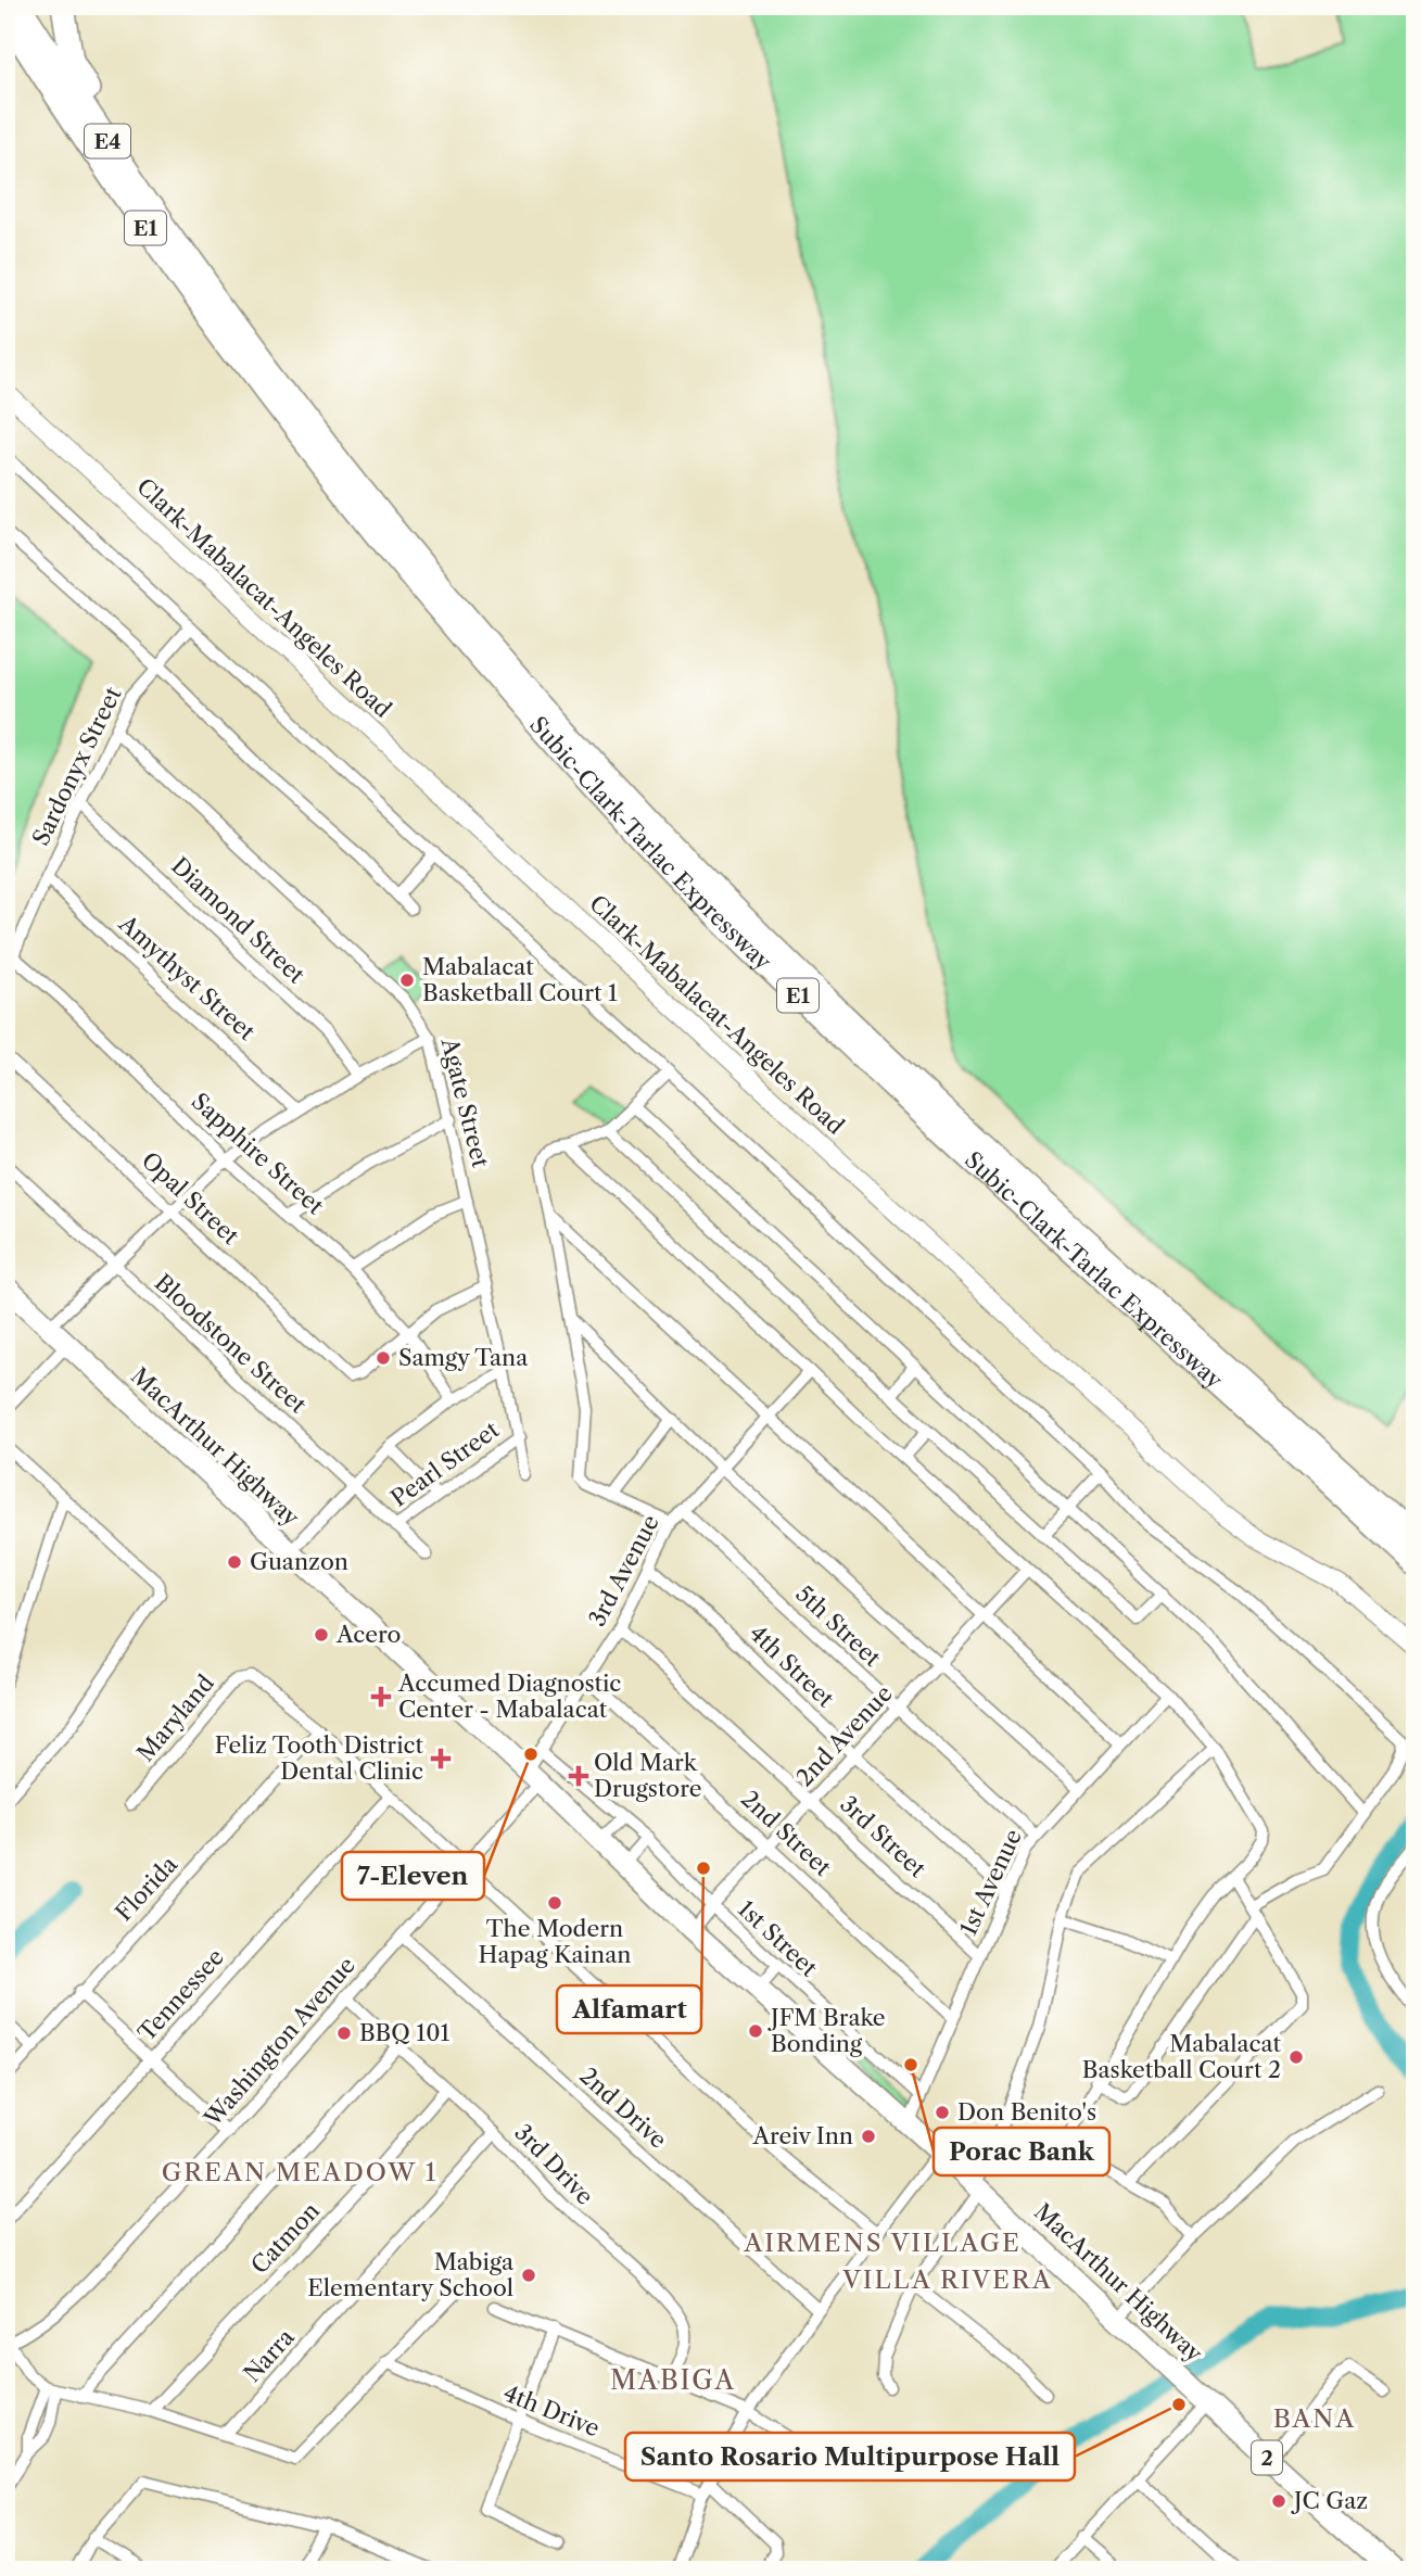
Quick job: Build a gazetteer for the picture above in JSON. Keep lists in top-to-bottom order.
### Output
{
  "streets": {
    "highway": [
      "E4",
      "E1",
      "Subic-Clark-Tarlac Expressway",
      "MacArthur Highway",
      "2"
    ],
    "main road": ["Clark-Mabalacat-Angeles Road"],
    "street": [
      "Sardonyx Street",
      "Diamond Street",
      "Amythyst Street",
      "Agate Street",
      "Sapphire Street",
      "Opal Street",
      "Bloodstone Street",
      "Pearl Street",
      "3rd Avenue",
      "5th Street",
      "4th Street",
      "Maryland",
      "2nd Avenue",
      "2nd Street",
      "3rd Street",
      "1st Avenue",
      "Florida",
      "1st Street",
      "Tennessee",
      "Washington Avenue",
      "2nd Drive",
      "3rd Drive",
      "Catmon",
      "Narra",
      "4th Drive"
    ]
  },
  "crossings": [
    ["Sardonyx Street", "Diamond Street"],
    ["Sardonyx Street", "Amythyst Street"],
    ["Sardonyx Street", "Agate Street"],
    ["Sardonyx Street", "Sapphire Street"],
    ["Agate Street", "Pearl Street"],
    ["Sapphire Street", "Opal Street"],
    ["Bloodstone Street", "Pearl Street"],
    ["MacArthur Highway", "3rd Avenue"],
    ["MacArthur Highway", "2nd Avenue"],
    ["MacArthur Highway", "1st Avenue"],
    ["MacArthur Highway", "Washington Avenue"],
    ["3rd Avenue", "5th Street"],
    ["3rd Avenue", "4th Street"],
    ["3rd Avenue", "2nd Street"],
    ["3rd Avenue", "3rd Street"],
    ["3rd Avenue", "1st Street"],
    ["3rd Avenue", "Washington Avenue"],
    ["5th Street", "2nd Avenue"],
    ["5th Street", "1st Avenue"],
    ["4th Street", "2nd Avenue"],
    ["4th Street", "1st Avenue"],
    ["Maryland", "Florida"],
    ["Maryland", "Tennessee"],
    ["Maryland", "Washington Avenue"],
    ["2nd Avenue", "2nd Street"],
    ["2nd Avenue", "3rd Street"],
    ["2nd Avenue", "1st Street"],
    ["2nd Street", "1st Avenue"],
    ["3rd Street", "1st Avenue"],
    ["1st Avenue", "1st Street"],
    ["Washington Avenue", "2nd Drive"],
    ["Washington Avenue", "3rd Drive"],
    ["3rd Drive", "Catmon"],
    ["3rd Drive", "Narra"]
  ],
  "districts": [
    "GREAN MEADOW 1",
    "AIRMENS VILLAGE",
    "VILLA RIVERA",
    "MABIGA",
    "BANA"
  ],
  "places": {
    "other": [
      "Mabalacat Basketball Court 1",
      "Samgy Tana",
      "Guanzon",
      "Acero",
      "7-Eleven",
      "Alfamart",
      "The Modern Hapag Kainan",
      "JFM Brake Bonding",
      "BBQ 101",
      "Mabalacat Basketball Court 2",
      "Porac Bank",
      "Don Benito's",
      "Areiv Inn",
      "Mabiga Elementary School",
      "Santo Rosario Multipurpose Hall",
      "JC Gaz"
    ],
    "health": ["Accumed Diagnostic Center - Mabalacat", "Feliz Tooth District Dental Clinic", "Old Mark Drugstore"]
  }
}
